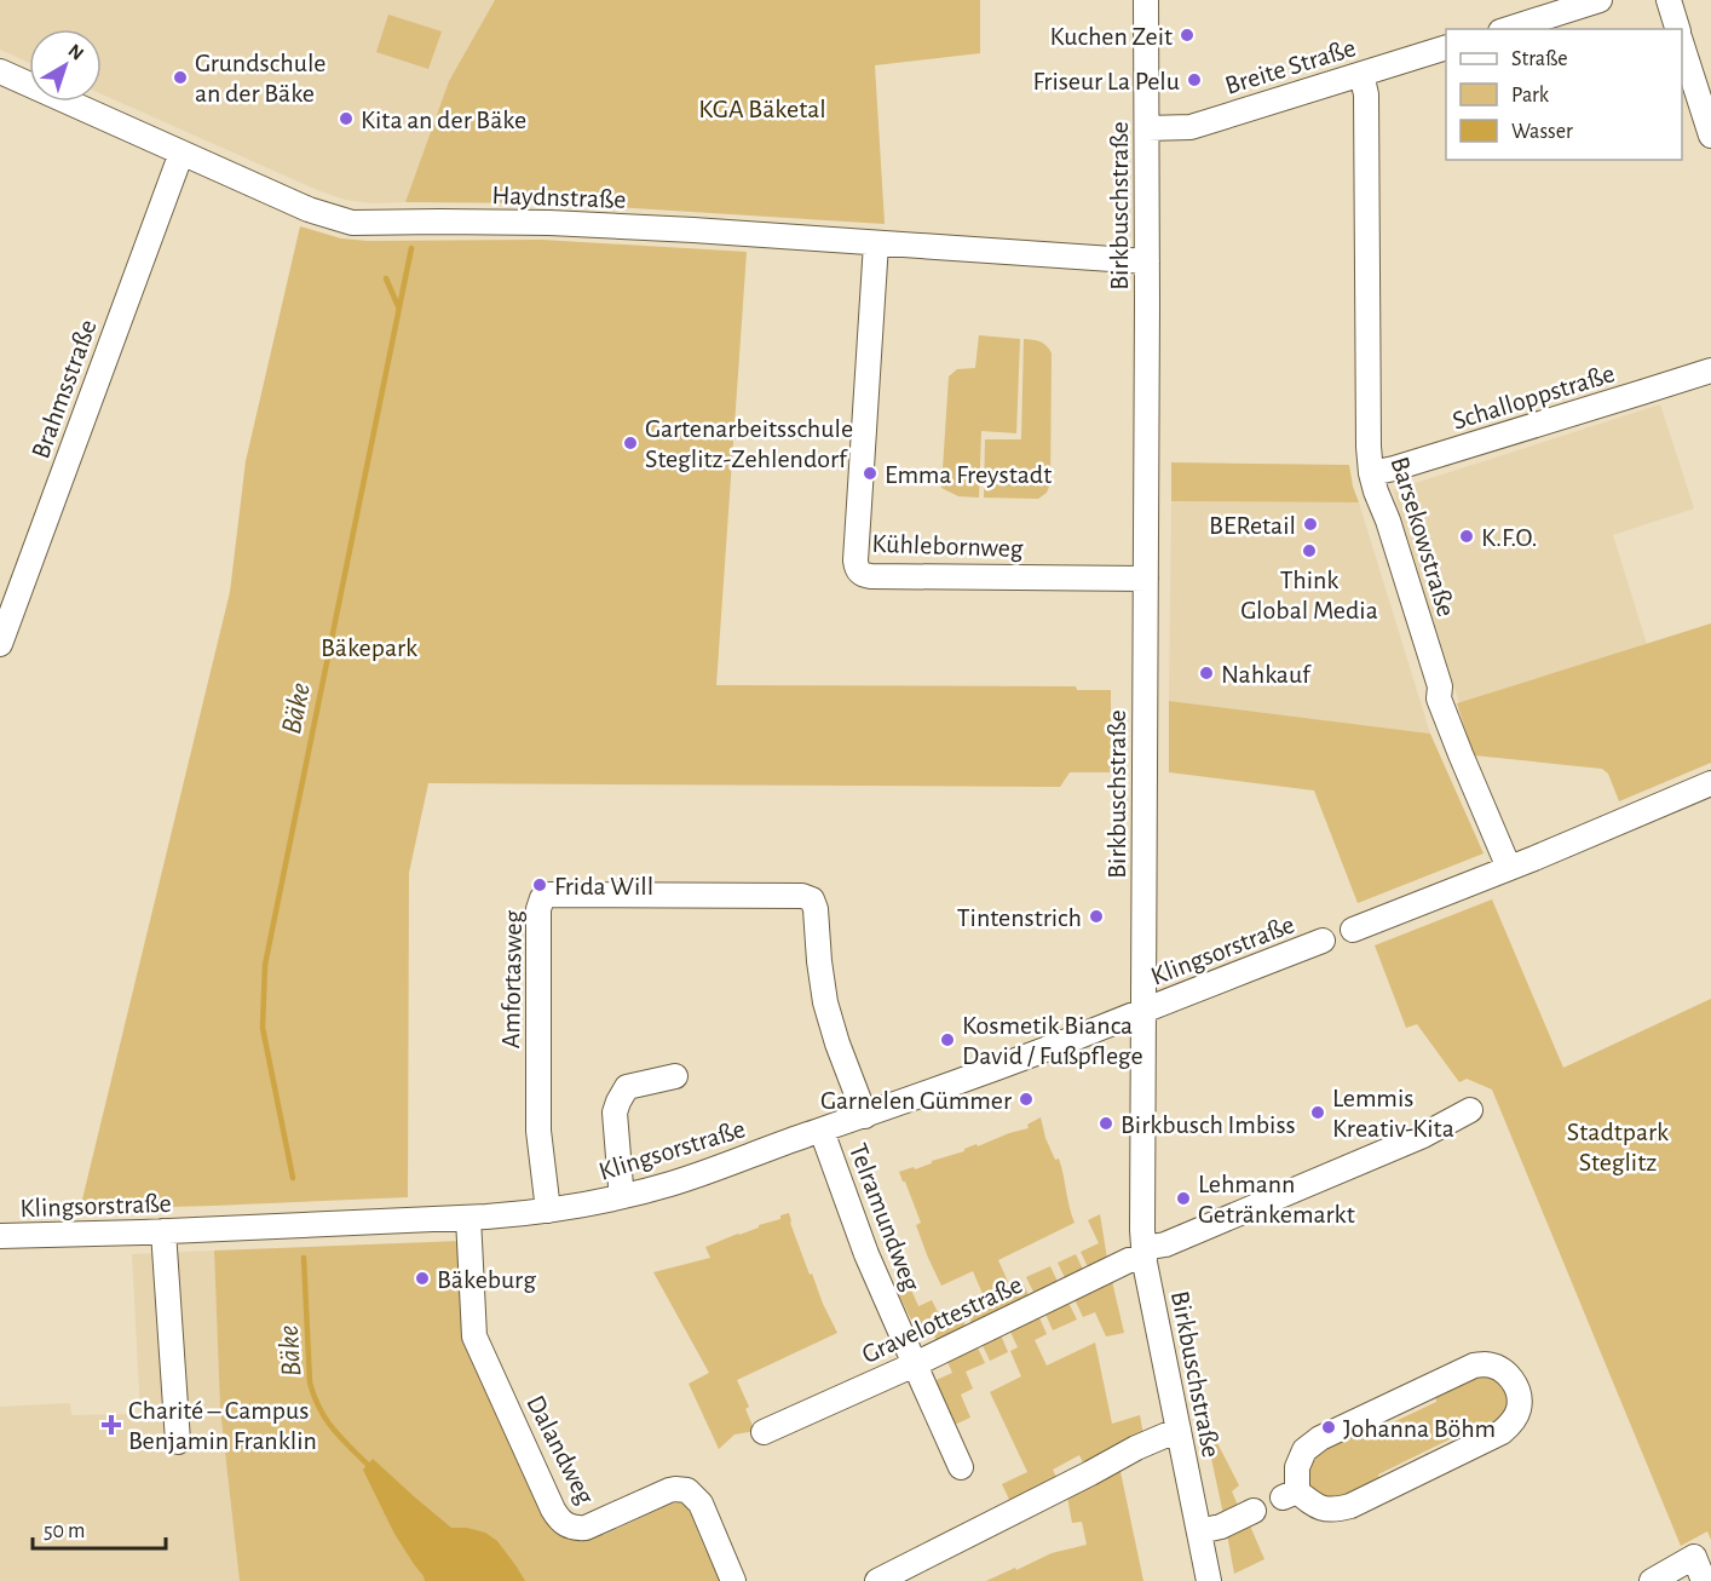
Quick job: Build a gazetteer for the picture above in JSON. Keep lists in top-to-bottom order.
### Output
{
  "streets": {
    "street": [
      "Breite Straße",
      "Haydnstraße",
      "Birkbuschstraße",
      "Brahmsstraße",
      "Schalloppstraße",
      "Barsekowstraße",
      "Kühlebornweg",
      "Klingsorstraße",
      "Amfortasweg",
      "Telramundweg",
      "Gravelottestraße",
      "Dalandweg"
    ]
  },
  "crossings": [
    ["Breite Straße", "Birkbuschstraße"],
    ["Breite Straße", "Barsekowstraße"],
    ["Haydnstraße", "Birkbuschstraße"],
    ["Haydnstraße", "Brahmsstraße"],
    ["Haydnstraße", "Kühlebornweg"],
    ["Birkbuschstraße", "Kühlebornweg"],
    ["Birkbuschstraße", "Klingsorstraße"],
    ["Birkbuschstraße", "Gravelottestraße"],
    ["Schalloppstraße", "Barsekowstraße"],
    ["Klingsorstraße", "Amfortasweg"],
    ["Klingsorstraße", "Telramundweg"],
    ["Klingsorstraße", "Dalandweg"],
    ["Telramundweg", "Gravelottestraße"]
  ],
  "water": ["Bäke"],
  "parks": ["KGA Bäketal", "Bäkepark", "Stadtpark Steglitz"],
  "places": {
    "other": [
      "Kuchen Zeit",
      "Grundschule an der Bäke",
      "Friseur La Pelu",
      "Kita an der Bäke",
      "Gartenarbeitsschule Steglitz-Zehlendorf",
      "Emma Freystadt",
      "BERetail",
      "K.F.O.",
      "Think Global Media",
      "Nahkauf",
      "Frida Will",
      "Tintenstrich",
      "Kosmetik Bianca David / Fußpflege",
      "Garnelen Gümmer",
      "Lemmis Kreativ-Kita",
      "Birkbusch Imbiss",
      "Lehmann Getränkemarkt",
      "Bäkeburg",
      "Johanna Böhm"
    ],
    "health": ["Charité – Campus Benjamin Franklin"]
  },
  "legend": ["Straße", "Park", "Wasser"],
  "scale_bar": "50 m",
  "north": "top right"
}
